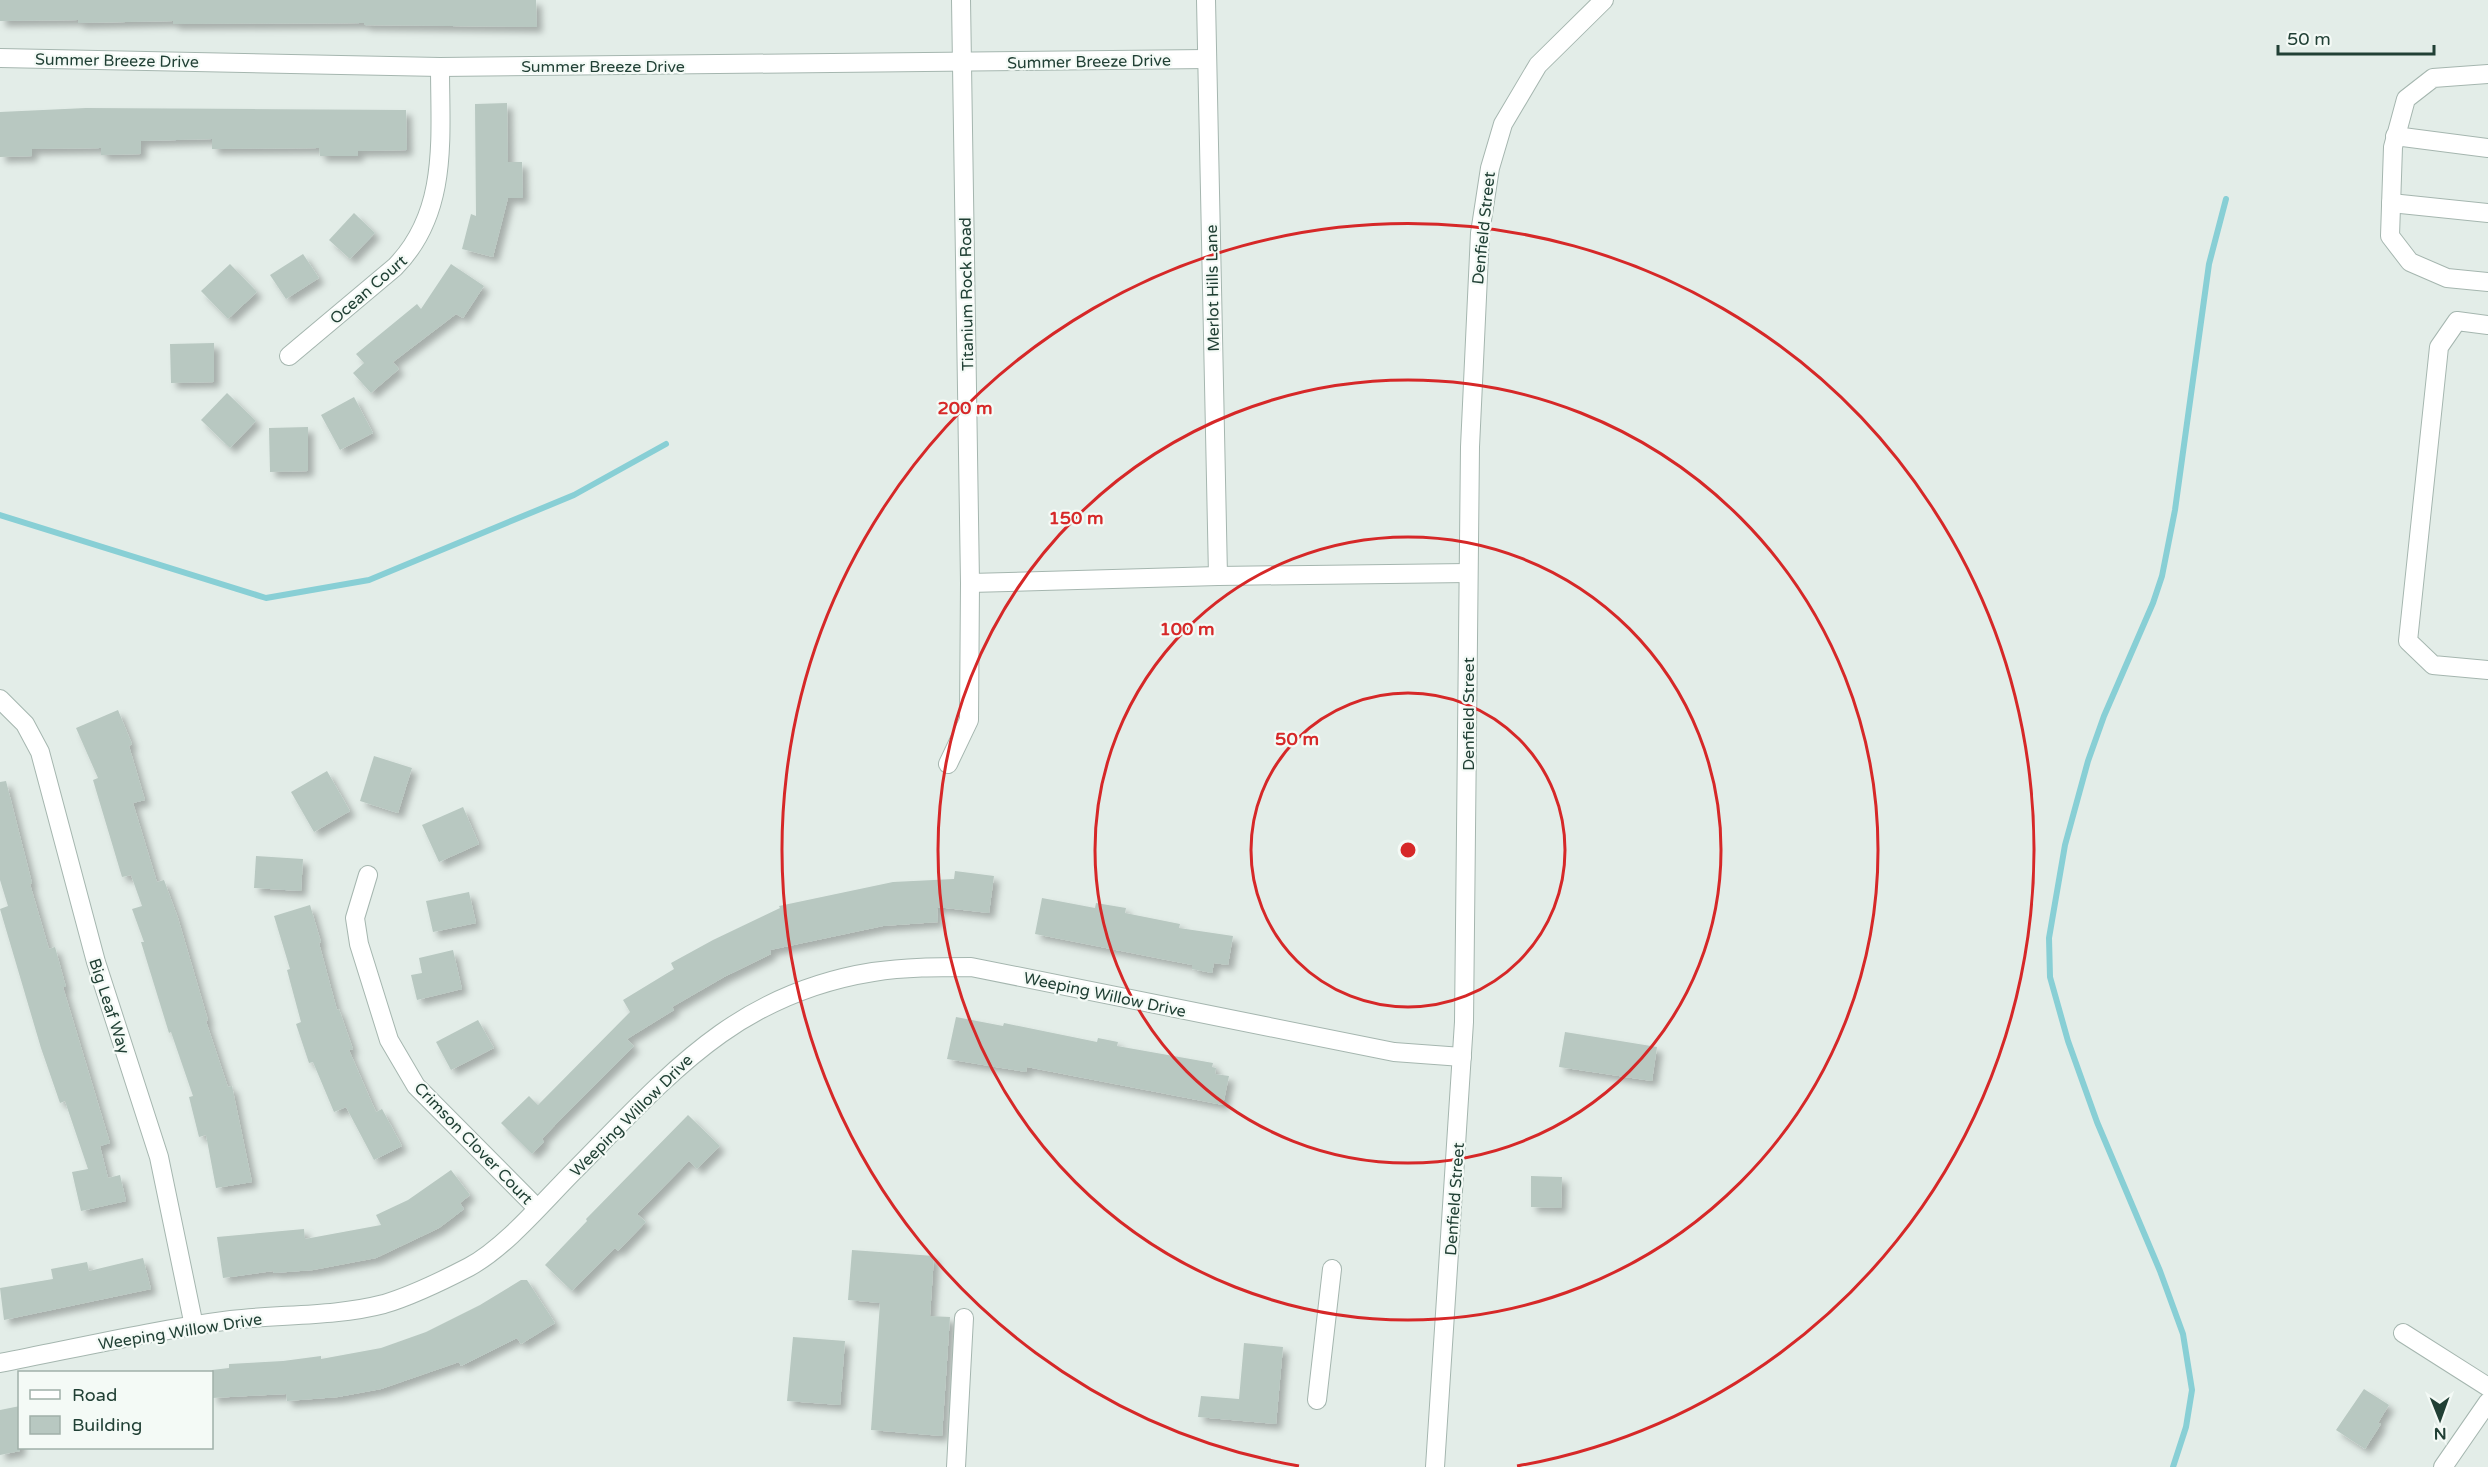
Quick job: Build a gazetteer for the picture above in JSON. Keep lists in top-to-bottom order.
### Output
{
  "streets": {
    "street": [
      "Summer Breeze Drive",
      "Denfield Street",
      "Merlot Hills Lane",
      "Ocean Court",
      "Titanium Rock Road",
      "Weeping Willow Drive",
      "Big Leaf Way",
      "Crimson Clover Court"
    ]
  },
  "crossings": [
    ["Summer Breeze Drive", "Merlot Hills Lane"],
    ["Summer Breeze Drive", "Ocean Court"],
    ["Summer Breeze Drive", "Titanium Rock Road"],
    ["Denfield Street", "Weeping Willow Drive"],
    ["Weeping Willow Drive", "Big Leaf Way"],
    ["Weeping Willow Drive", "Crimson Clover Court"]
  ],
  "legend": ["Road", "Building"],
  "scale_bar": "50 m",
  "north": "bottom",
  "rings": [
    "200 m",
    "150 m",
    "100 m",
    "50 m"
  ]
}
